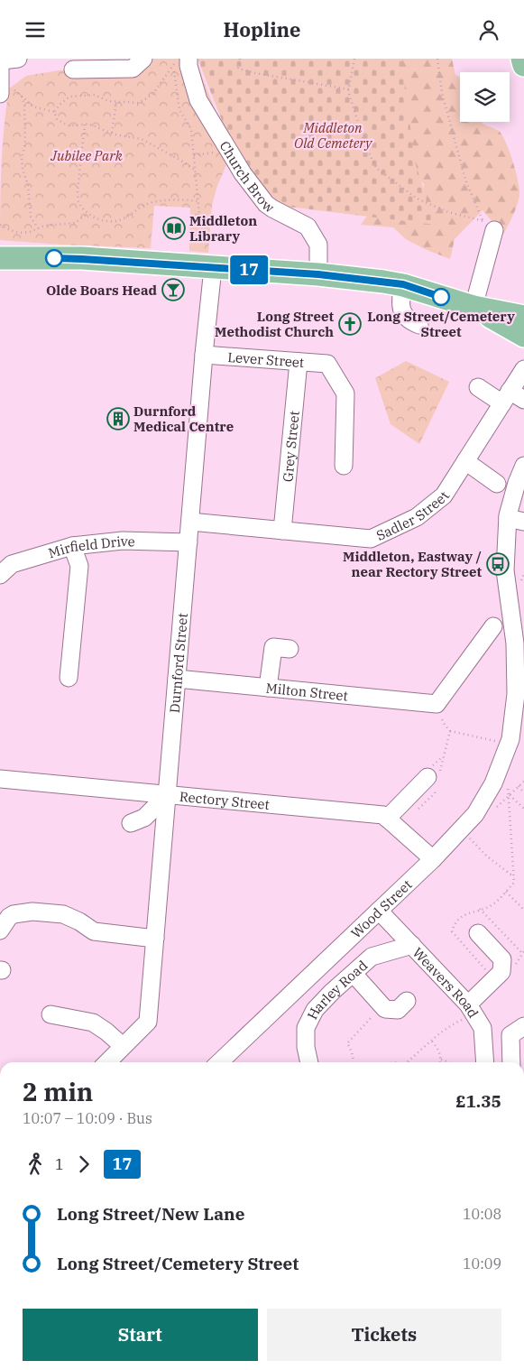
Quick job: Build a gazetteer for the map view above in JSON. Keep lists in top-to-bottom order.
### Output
{
  "streets": {
    "street": [
      "Church Brow",
      "Lever Street",
      "Grey Street",
      "Sadler Street",
      "Mirfield Drive",
      "Durnford Street",
      "Milton Street",
      "Rectory Street",
      "Wood Street",
      "Weavers Road",
      "Harley Road"
    ]
  },
  "crossings": [
    ["Lever Street", "Grey Street"],
    ["Lever Street", "Durnford Street"],
    ["Grey Street", "Sadler Street"],
    ["Sadler Street", "Durnford Street"],
    ["Mirfield Drive", "Durnford Street"],
    ["Durnford Street", "Milton Street"],
    ["Durnford Street", "Rectory Street"],
    ["Rectory Street", "Wood Street"],
    ["Wood Street", "Weavers Road"],
    ["Weavers Road", "Harley Road"]
  ],
  "parks": ["Middleton Old Cemetery", "Jubilee Park"],
  "places": {
    "library": ["Middleton Library"],
    "bar": ["Olde Boars Head"],
    "other": ["Long Street/Cemetery Street"],
    "church": ["Long Street Methodist Church"],
    "building": ["Durnford Medical Centre"],
    "bus stop": ["Middleton, Eastway / near Rectory Street"]
  },
  "lines": ["bus line 17"],
  "page": {
    "header": "Hopline",
    "on_map": "17",
    "heading": ["2 min", "10:07 – 10:09 · Bus", "£1.35"],
    "legs": ["1", "17"],
    "list": [
      {
        "name": "Long Street/New Lane",
        "value": "10:08"
      },
      {
        "name": "Long Street/Cemetery Street",
        "value": "10:09"
      }
    ],
    "buttons": ["Start", "Tickets"]
  }
}
